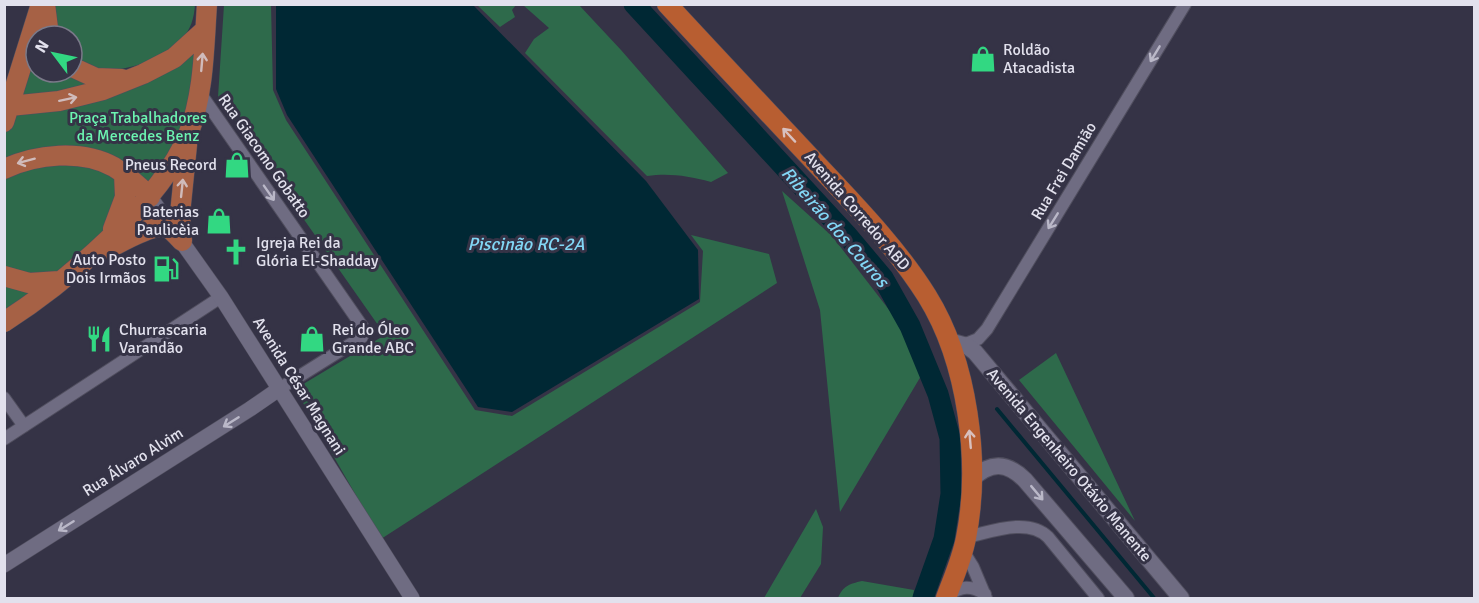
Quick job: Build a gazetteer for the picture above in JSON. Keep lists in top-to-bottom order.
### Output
{
  "streets": {
    "highway": ["Avenida Corredor ABD"],
    "main road": ["Avenida Engenheiro Otávio Manente"],
    "street": [
      "Rua Giacomo Gobatto",
      "Rua Frei Damião",
      "Avenida César Magnani",
      "Rua Álvaro Alvim"
    ]
  },
  "crossings": [
    ["Rua Giacomo Gobatto", "Avenida César Magnani"],
    ["Rua Giacomo Gobatto", "Rua Álvaro Alvim"],
    ["Rua Frei Damião", "Avenida Corredor ABD"],
    ["Rua Frei Damião", "Avenida Engenheiro Otávio Manente"],
    ["Avenida Corredor ABD", "Avenida Engenheiro Otávio Manente"],
    ["Avenida César Magnani", "Rua Álvaro Alvim"]
  ],
  "one_way": ["Rua Frei Damião", "Avenida Corredor ABD"],
  "water": ["Ribeirão dos Couros", "Piscinão RC-2A"],
  "parks": ["Praça Trabalhadores da Mercedes Benz"],
  "places": {
    "shop": [
      "Roldão Atacadista",
      "Pneus Record",
      "Baterias Paulicèia",
      "Rei do Óleo Grande ABC"
    ],
    "church": ["Igreja Rei da Glória El-Shadday"],
    "fuel station": ["Auto Posto Dois Irmãos"],
    "restaurant": ["Churrascaria Varandão"]
  },
  "north": "top left"
}
